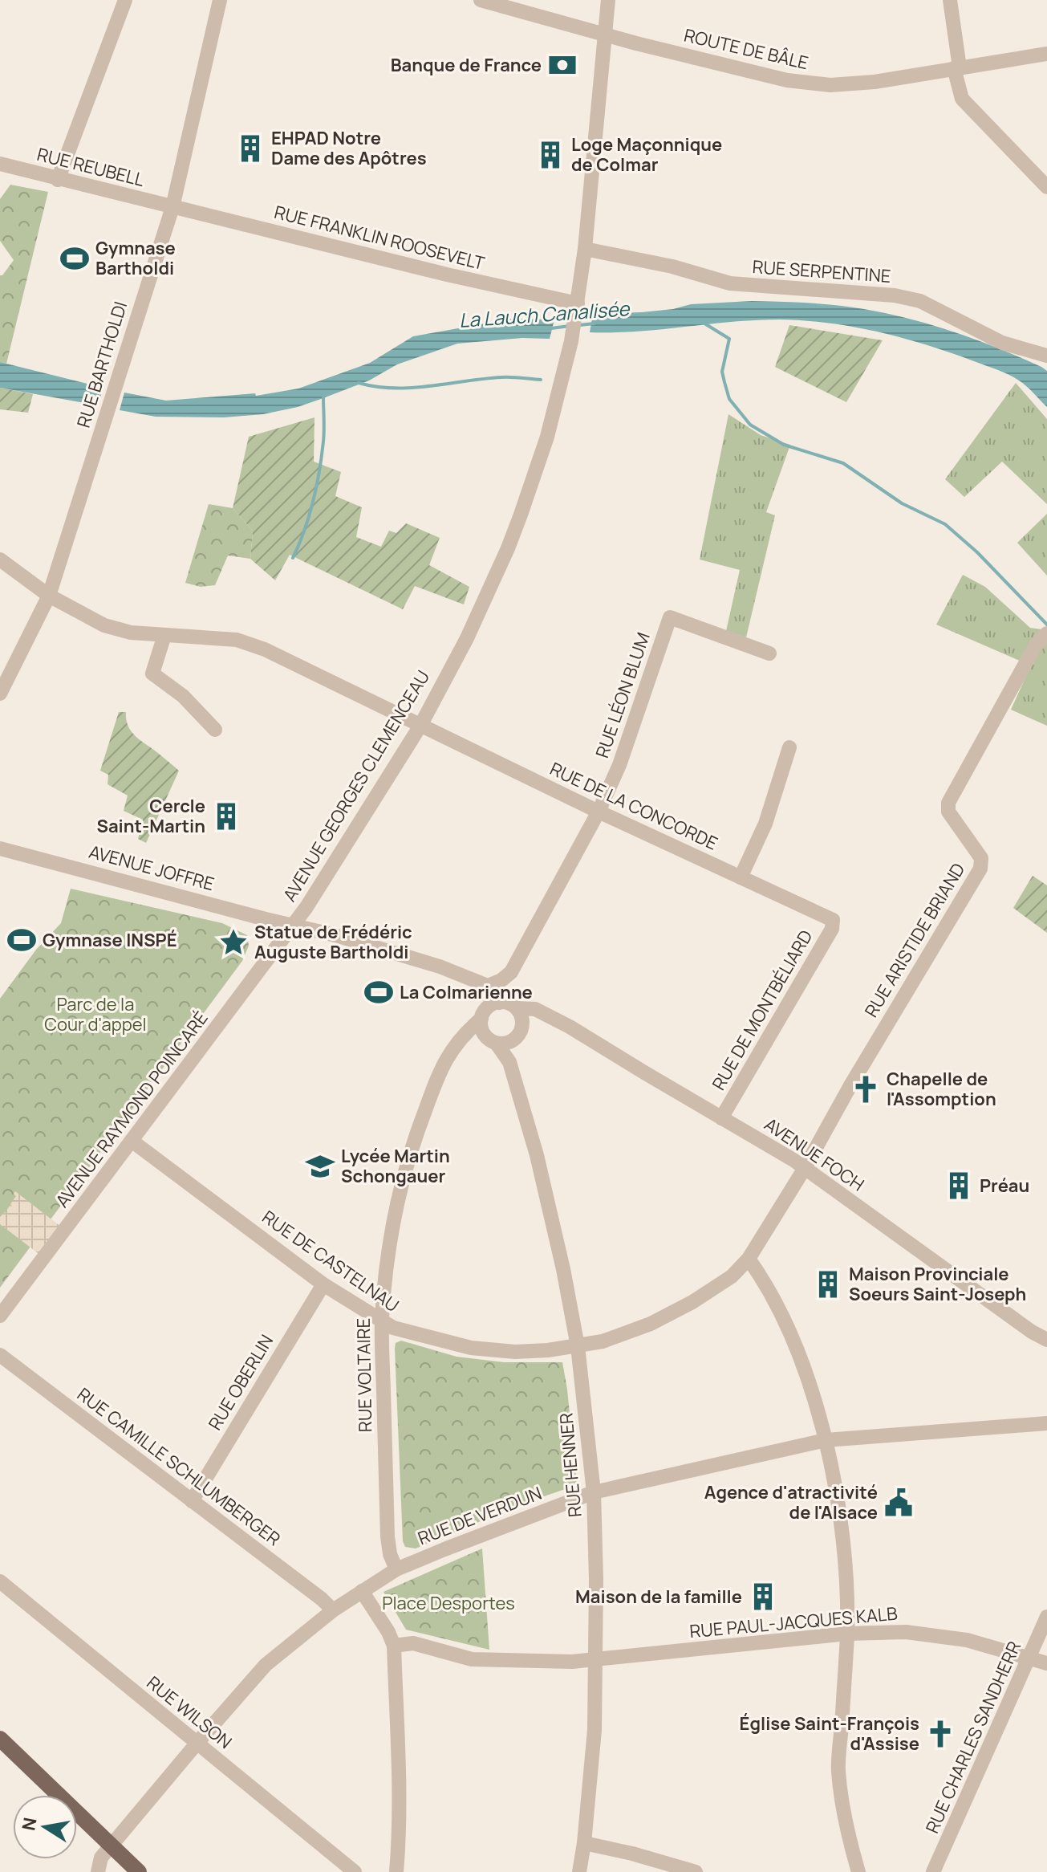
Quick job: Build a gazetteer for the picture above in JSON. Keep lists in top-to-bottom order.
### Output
{
  "streets": {
    "street": [
      "ROUTE DE BÂLE",
      "RUE REUBELL",
      "RUE FRANKLIN ROOSEVELT",
      "RUE SERPENTINE",
      "RUE BARTHOLDI",
      "RUE LÉON BLUM",
      "AVENUE GEORGES CLEMENCEAU",
      "RUE DE LA CONCORDE",
      "AVENUE JOFFRE",
      "RUE ARISTIDE BRIAND",
      "RUE DE MONTBÉLIARD",
      "AVENUE RAYMOND POINCARÉ",
      "AVENUE FOCH",
      "RUE DE CASTELNAU",
      "RUE VOLTAIRE",
      "RUE OBERLIN",
      "RUE HENNER",
      "RUE CAMILLE SCHLUMBERGER",
      "RUE DE VERDUN",
      "RUE PAUL-JACQUES KALB",
      "RUE WILSON",
      "RUE CHARLES SANDHERR"
    ]
  },
  "crossings": [
    ["ROUTE DE BÂLE", "AVENUE GEORGES CLEMENCEAU"],
    ["RUE REUBELL", "RUE FRANKLIN ROOSEVELT"],
    ["RUE REUBELL", "RUE BARTHOLDI"],
    ["RUE FRANKLIN ROOSEVELT", "RUE BARTHOLDI"],
    ["RUE FRANKLIN ROOSEVELT", "AVENUE GEORGES CLEMENCEAU"],
    ["RUE SERPENTINE", "AVENUE GEORGES CLEMENCEAU"],
    ["RUE BARTHOLDI", "RUE DE LA CONCORDE"],
    ["RUE LÉON BLUM", "RUE DE LA CONCORDE"],
    ["AVENUE GEORGES CLEMENCEAU", "RUE DE LA CONCORDE"],
    ["AVENUE GEORGES CLEMENCEAU", "AVENUE JOFFRE"],
    ["AVENUE GEORGES CLEMENCEAU", "AVENUE RAYMOND POINCARÉ"],
    ["RUE DE LA CONCORDE", "RUE DE MONTBÉLIARD"],
    ["AVENUE JOFFRE", "AVENUE RAYMOND POINCARÉ"],
    ["RUE ARISTIDE BRIAND", "AVENUE FOCH"],
    ["RUE ARISTIDE BRIAND", "RUE DE CASTELNAU"],
    ["RUE DE MONTBÉLIARD", "AVENUE FOCH"],
    ["AVENUE RAYMOND POINCARÉ", "RUE DE CASTELNAU"],
    ["AVENUE FOCH", "RUE DE CASTELNAU"],
    ["AVENUE FOCH", "RUE VOLTAIRE"],
    ["AVENUE FOCH", "RUE HENNER"],
    ["RUE DE CASTELNAU", "RUE VOLTAIRE"],
    ["RUE DE CASTELNAU", "RUE OBERLIN"],
    ["RUE DE CASTELNAU", "RUE HENNER"],
    ["RUE VOLTAIRE", "RUE HENNER"],
    ["RUE VOLTAIRE", "RUE DE VERDUN"],
    ["RUE OBERLIN", "RUE CAMILLE SCHLUMBERGER"],
    ["RUE HENNER", "RUE DE VERDUN"],
    ["RUE HENNER", "RUE PAUL-JACQUES KALB"],
    ["RUE CAMILLE SCHLUMBERGER", "RUE DE VERDUN"],
    ["RUE DE VERDUN", "RUE WILSON"],
    ["RUE PAUL-JACQUES KALB", "RUE CHARLES SANDHERR"]
  ],
  "water": ["La Lauch Canalisée"],
  "parks": ["Parc de la Cour d'appel", "Place Desportes"],
  "places": {
    "bank": ["Banque de France"],
    "building": [
      "EHPAD Notre Dame des Apôtres",
      "Loge Maçonnique de Colmar",
      "Cercle Saint-Martin",
      "Préau",
      "Maison Provinciale Soeurs Saint-Joseph",
      "Maison de la famille"
    ],
    "sports": ["Gymnase Bartholdi", "Gymnase INSPÉ", "La Colmarienne"],
    "place": ["Statue de Frédéric Auguste Bartholdi"],
    "church": ["Chapelle de l'Assomption", "Église Saint-François d'Assise"],
    "school or university": ["Lycée Martin Schongauer"],
    "public building": ["Agence d'atractivité de l'Alsace"]
  },
  "north": "left"
}
